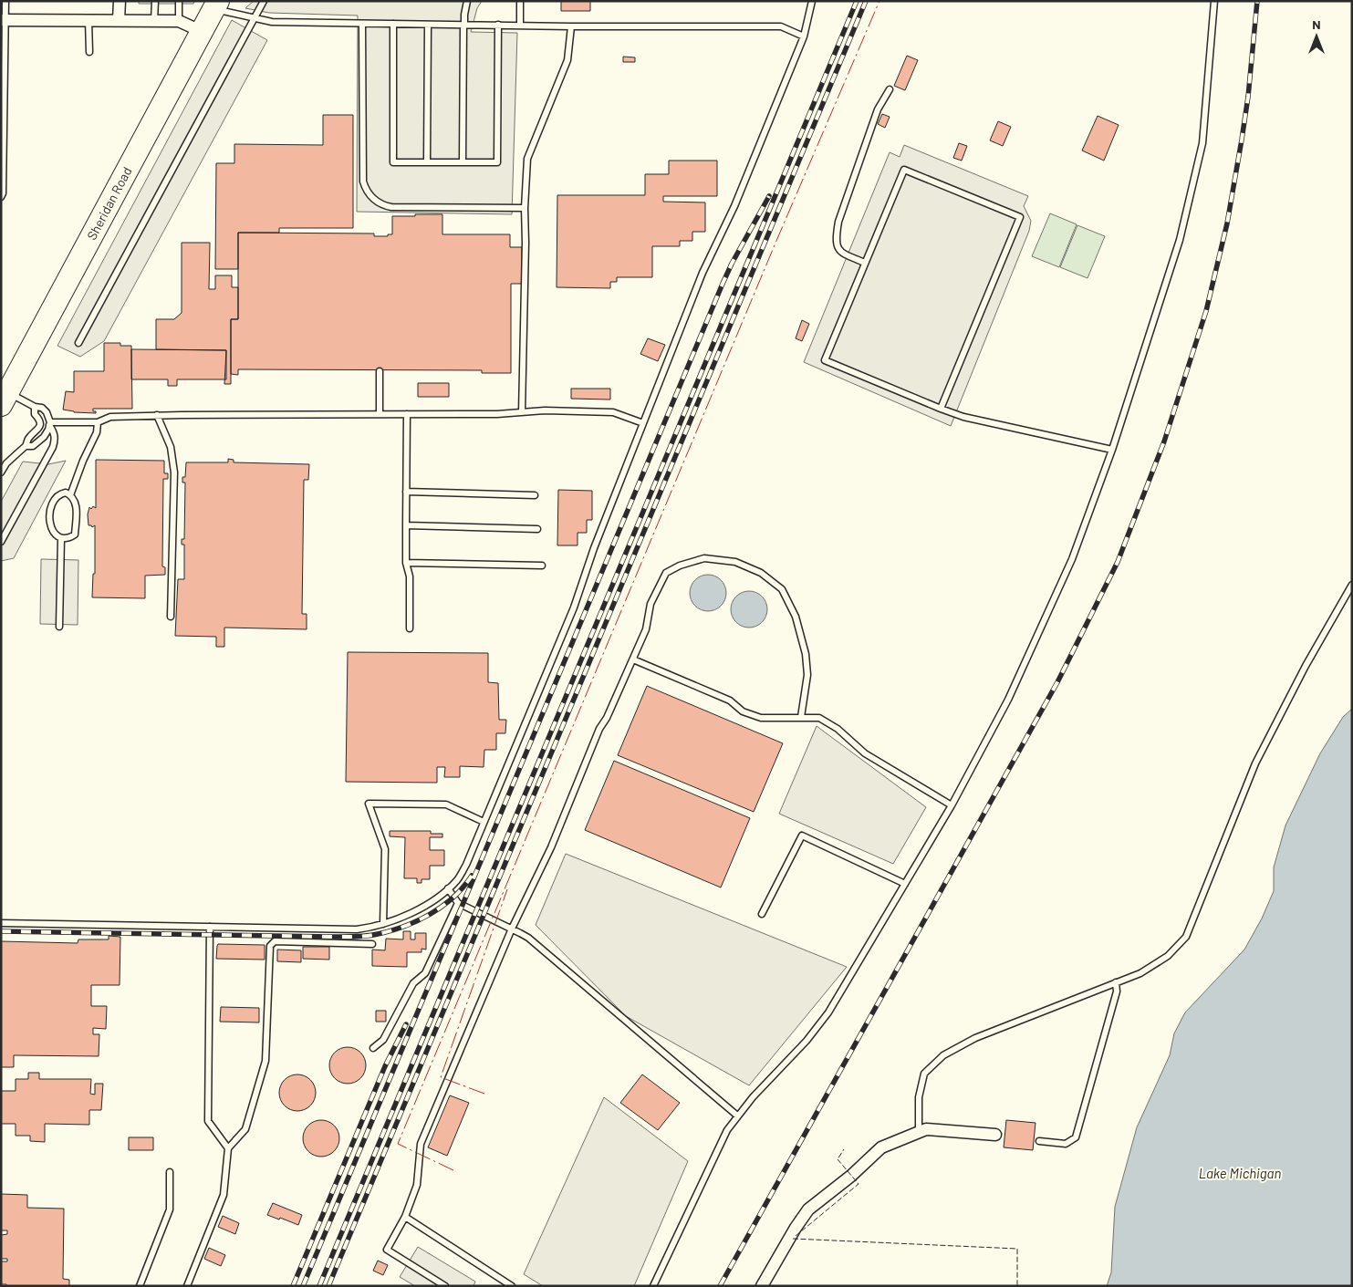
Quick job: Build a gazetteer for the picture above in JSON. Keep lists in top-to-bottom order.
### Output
{
  "streets": {
    "highway": ["Sheridan Road"]
  },
  "water": ["Lake Michigan"],
  "north": "top"
}
